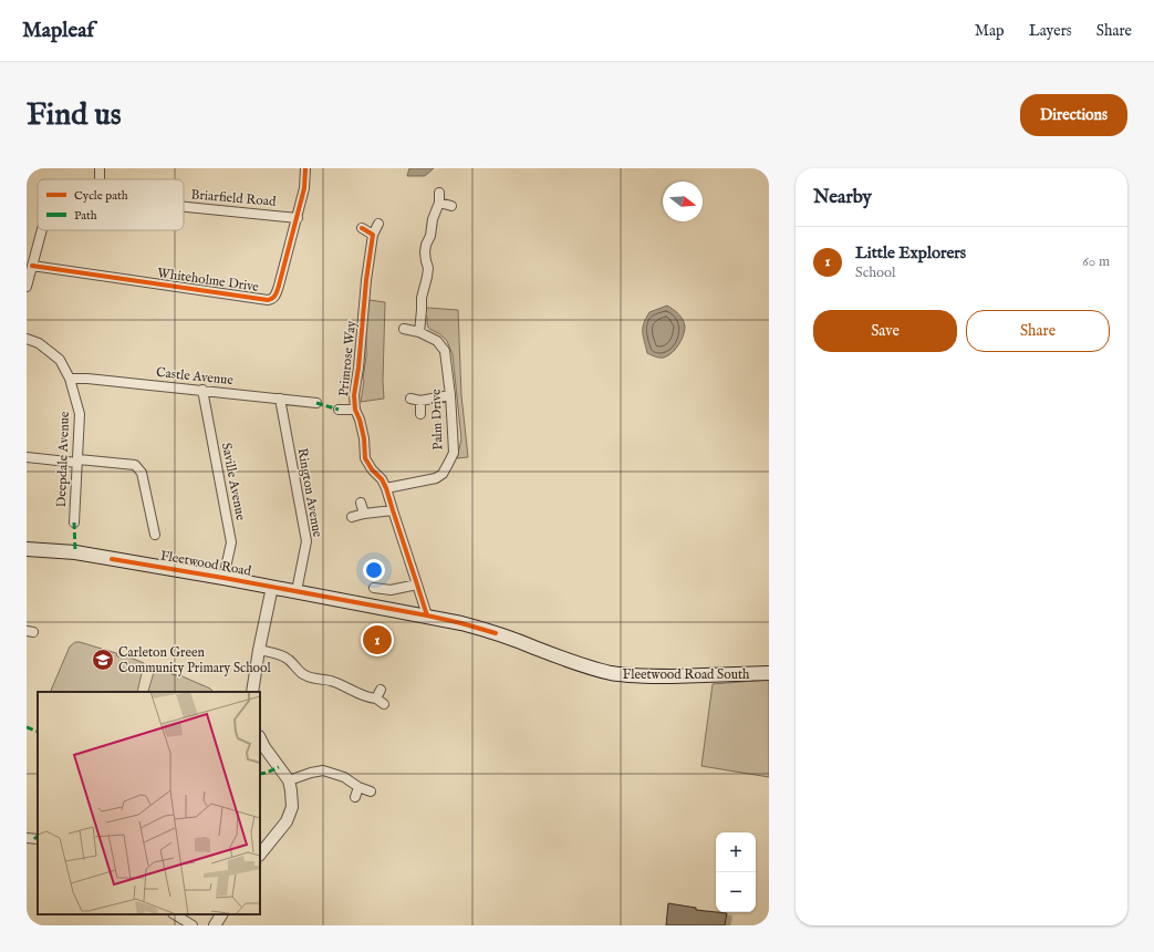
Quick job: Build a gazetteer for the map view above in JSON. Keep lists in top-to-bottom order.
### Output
{
  "streets": {
    "main road": ["Fleetwood Road", "Fleetwood Road South"],
    "street": [
      "Briarfield Road",
      "Whiteholme Drive",
      "Primrose Way",
      "Castle Avenue",
      "Palm Drive",
      "Deepdale Avenue",
      "Saville Avenue",
      "Rington Avenue"
    ]
  },
  "crossings": [
    ["Briarfield Road", "Whiteholme Drive"],
    ["Primrose Way", "Palm Drive"],
    ["Primrose Way", "Fleetwood Road South"],
    ["Castle Avenue", "Deepdale Avenue"],
    ["Castle Avenue", "Saville Avenue"],
    ["Castle Avenue", "Rington Avenue"],
    ["Saville Avenue", "Fleetwood Road"],
    ["Rington Avenue", "Fleetwood Road"],
    ["Rington Avenue", "Fleetwood Road South"],
    ["Fleetwood Road", "Fleetwood Road South"]
  ],
  "places": {
    "school or university": ["Carleton Green Community Primary School"]
  },
  "legend": ["Cycle path", "Path"],
  "north": "right",
  "page": {
    "header": "Mapleaf",
    "nav": ["Map", "Layers", "Share"],
    "buttons": [
      "Directions",
      ["Save", "Share"]
    ],
    "title": "Find us",
    "heading": "Nearby",
    "list": [
      {
        "mark": "1",
        "name": "Little Explorers",
        "note": "School",
        "value": "60 m"
      }
    ],
    "pins": "1",
    "map_buttons": ["+", "−"]
  }
}
